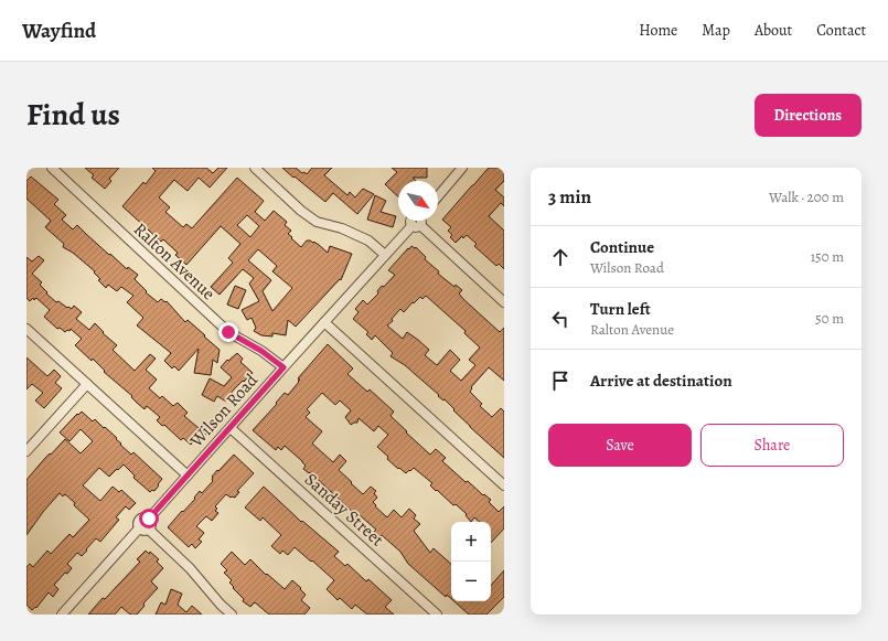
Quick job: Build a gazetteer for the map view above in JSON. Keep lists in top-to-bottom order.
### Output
{
  "streets": {
    "street": ["Ralton Avenue", "Wilson Road", "Sanday Street"]
  },
  "crossings": [
    ["Ralton Avenue", "Wilson Road"],
    ["Wilson Road", "Sanday Street"]
  ],
  "north": "bottom right",
  "page": {
    "header": "Wayfind",
    "nav": [
      "Home",
      "Map",
      "About",
      "Contact"
    ],
    "title": "Find us",
    "buttons": [
      "Directions",
      ["Save", "Share"]
    ],
    "heading": ["3 min", "Walk · 200 m"],
    "list": [
      ["Continue", "Wilson Road", "150 m"],
      ["Turn left", "Ralton Avenue", "50 m"],
      "Arrive at destination"
    ],
    "map_buttons": ["+", "−"]
  }
}
